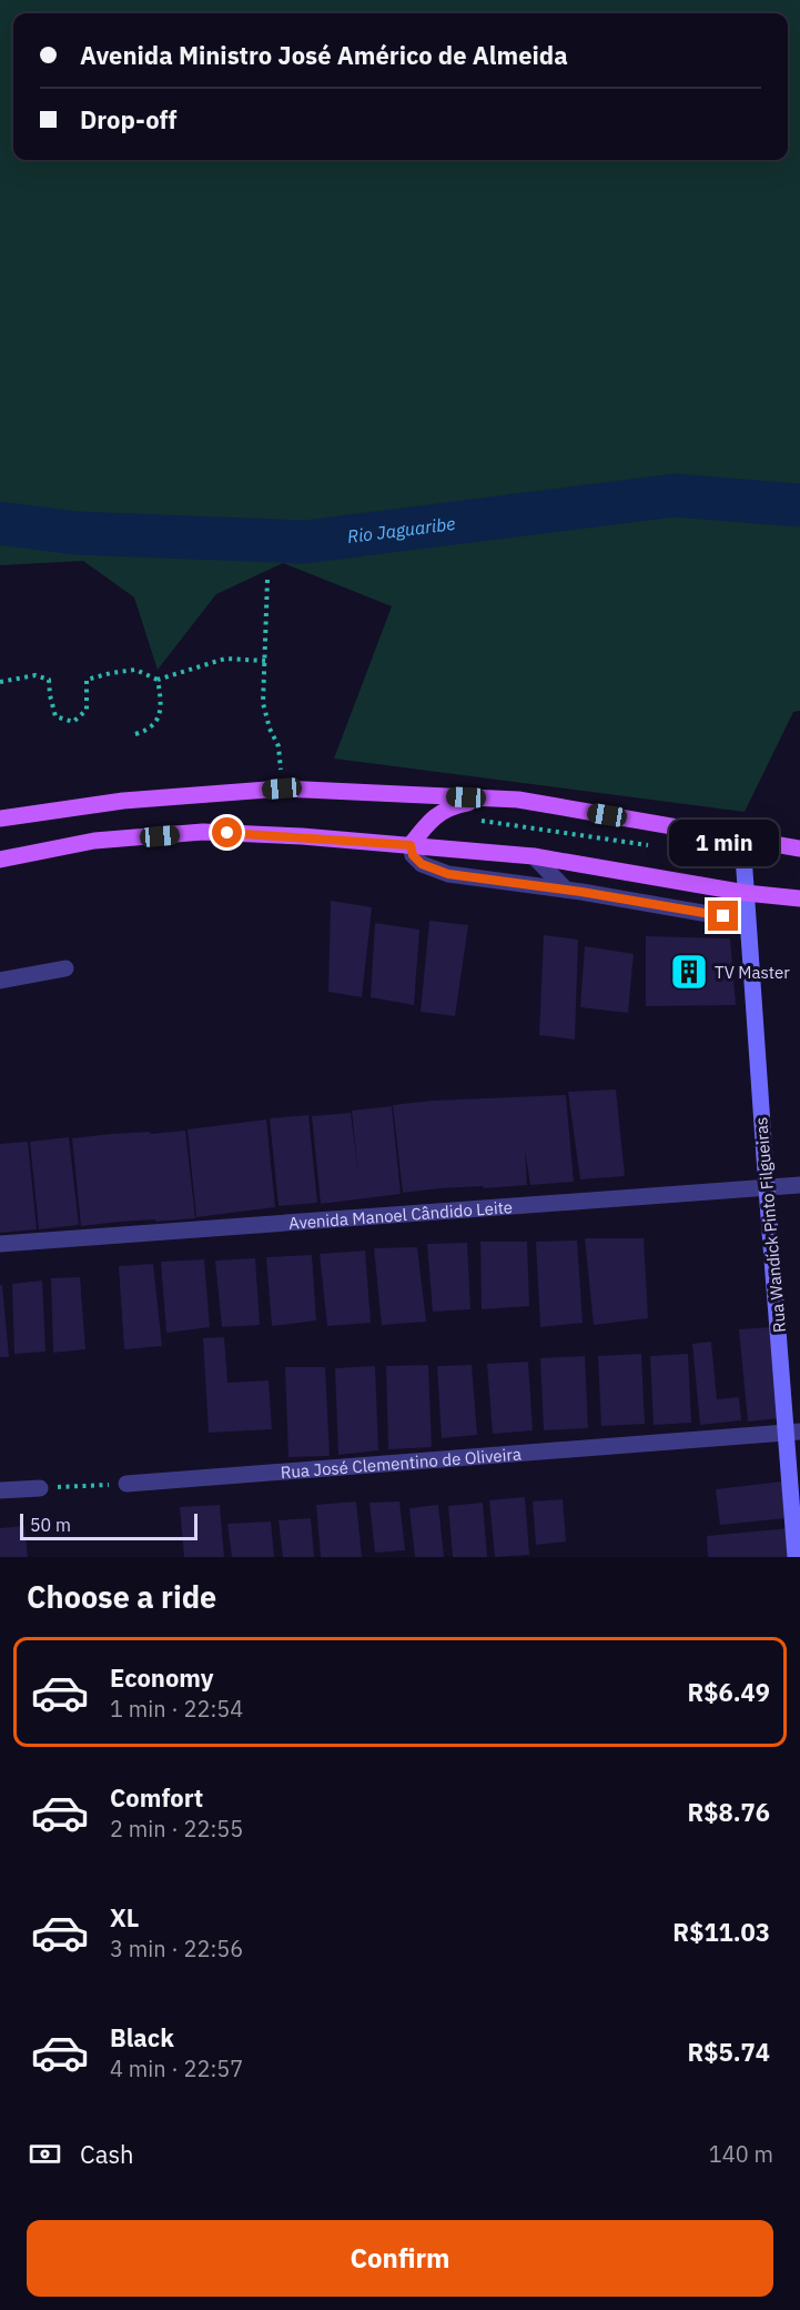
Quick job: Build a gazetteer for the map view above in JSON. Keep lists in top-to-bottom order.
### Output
{
  "streets": {
    "street": ["Avenida Manoel Cândido Leite", "Rua Wandick Pinto Filgueiras", "Rua José Clementino de Oliveira"]
  },
  "crossings": [
    ["Avenida Manoel Cândido Leite", "Rua Wandick Pinto Filgueiras"],
    ["Rua Wandick Pinto Filgueiras", "Rua José Clementino de Oliveira"]
  ],
  "water": ["Rio Jaguaribe"],
  "places": {
    "building": ["TV Master"]
  },
  "scale_bar": "50 m",
  "page": {
    "banner": ["Avenida Ministro José Américo de Almeida", "Drop-off"],
    "bubble": "1 min",
    "scale": "50 m",
    "heading": "Choose a ride",
    "list": [
      {
        "name": "Economy",
        "note": "1 min · 22:54",
        "value": "R$6.49"
      },
      {
        "name": "Comfort",
        "note": "2 min · 22:55",
        "value": "R$8.76"
      },
      {
        "name": "XL",
        "note": "3 min · 22:56",
        "value": "R$11.03"
      },
      {
        "name": "Black",
        "note": "4 min · 22:57",
        "value": "R$5.74"
      }
    ],
    "pay": ["Cash", "140 m"],
    "buttons": "Confirm"
  }
}
